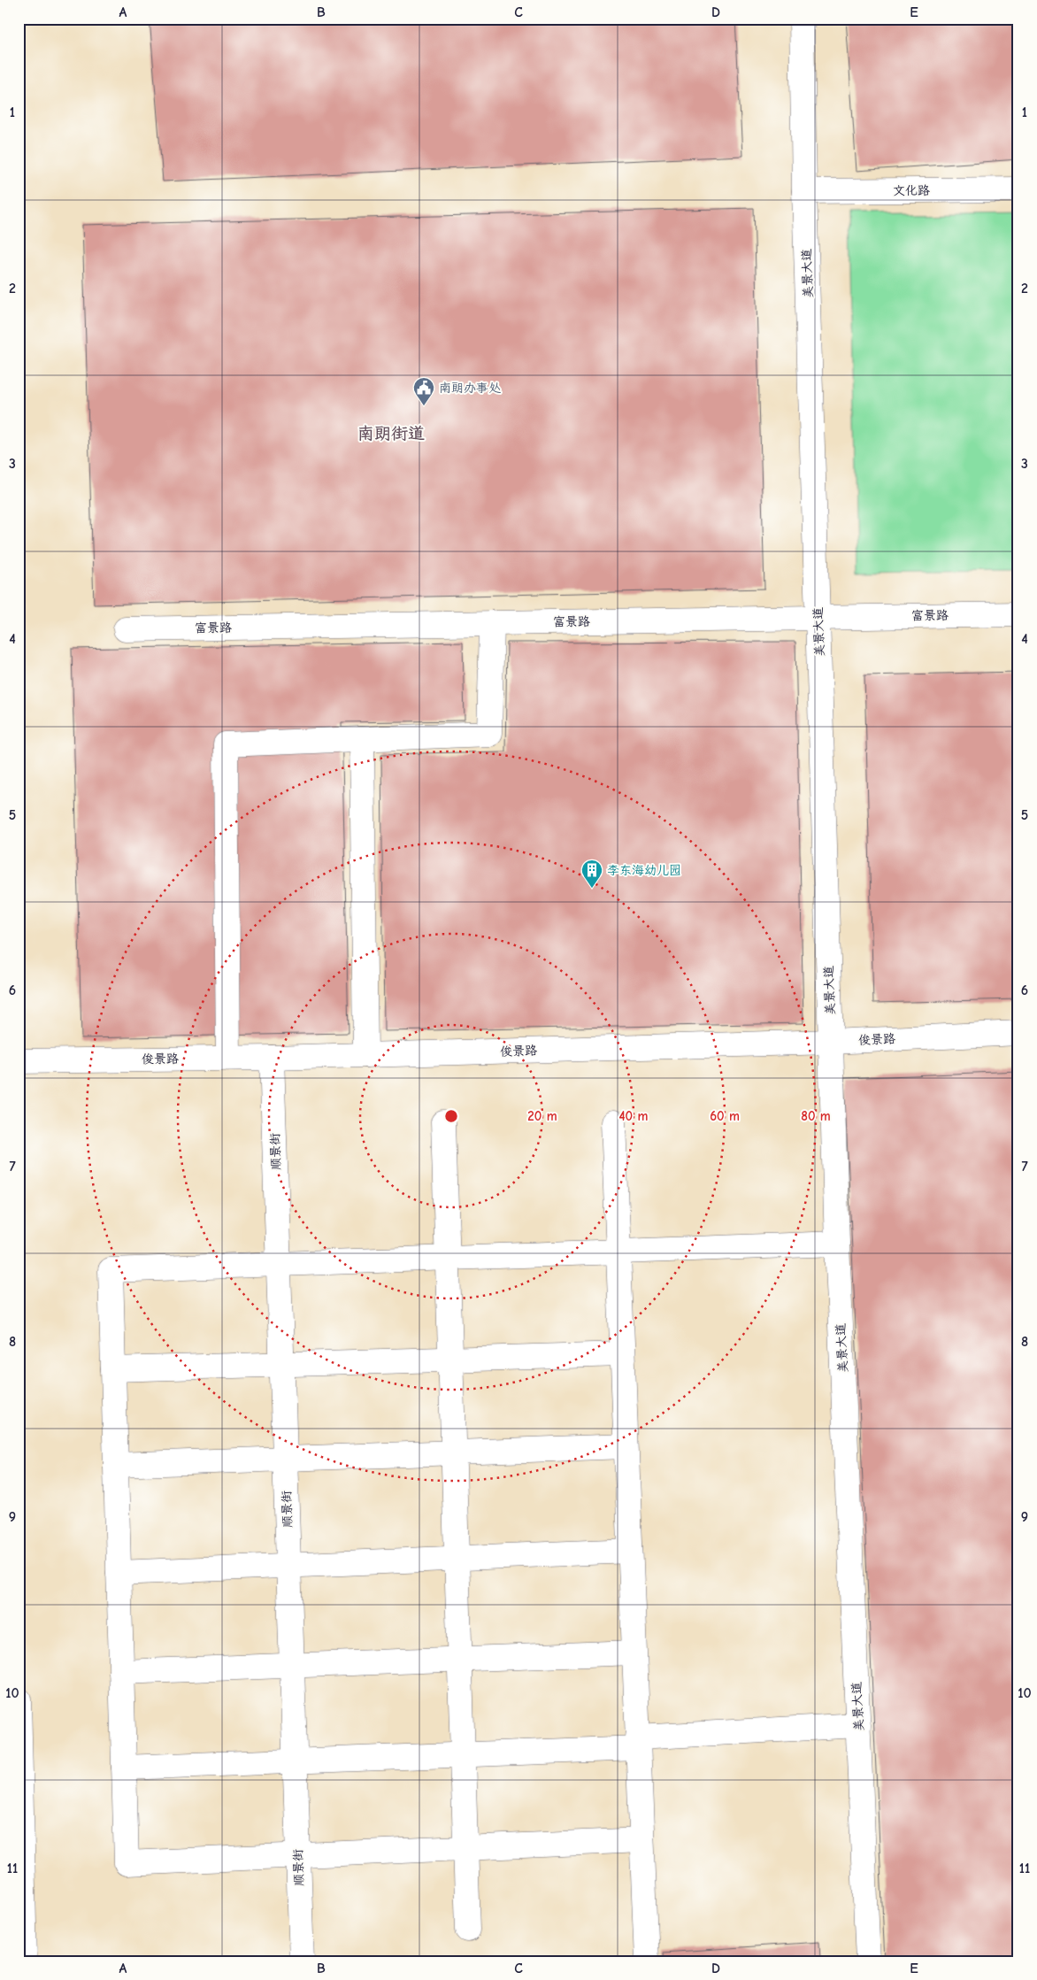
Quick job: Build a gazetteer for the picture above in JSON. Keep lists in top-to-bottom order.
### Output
{
  "streets": {
    "street": [
      "文化路",
      "美景大道",
      "富景路",
      "俊景路",
      "顺景街"
    ]
  },
  "crossings": [
    ["文化路", "美景大道"],
    ["美景大道", "富景路"],
    ["美景大道", "俊景路"],
    ["俊景路", "顺景街"]
  ],
  "districts": ["南朗街道"],
  "places": {
    "public building": ["南朗办事处"],
    "building": ["李东海幼儿园"]
  },
  "grid": {
    "columns": [
      "A",
      "B",
      "C",
      "D",
      "E"
    ],
    "rows": [
      "1",
      "2",
      "3",
      "4",
      "5",
      "6",
      "7",
      "8",
      "9",
      "10",
      "11"
    ]
  },
  "rings": [
    "20 m",
    "40 m",
    "60 m",
    "80 m"
  ]
}
